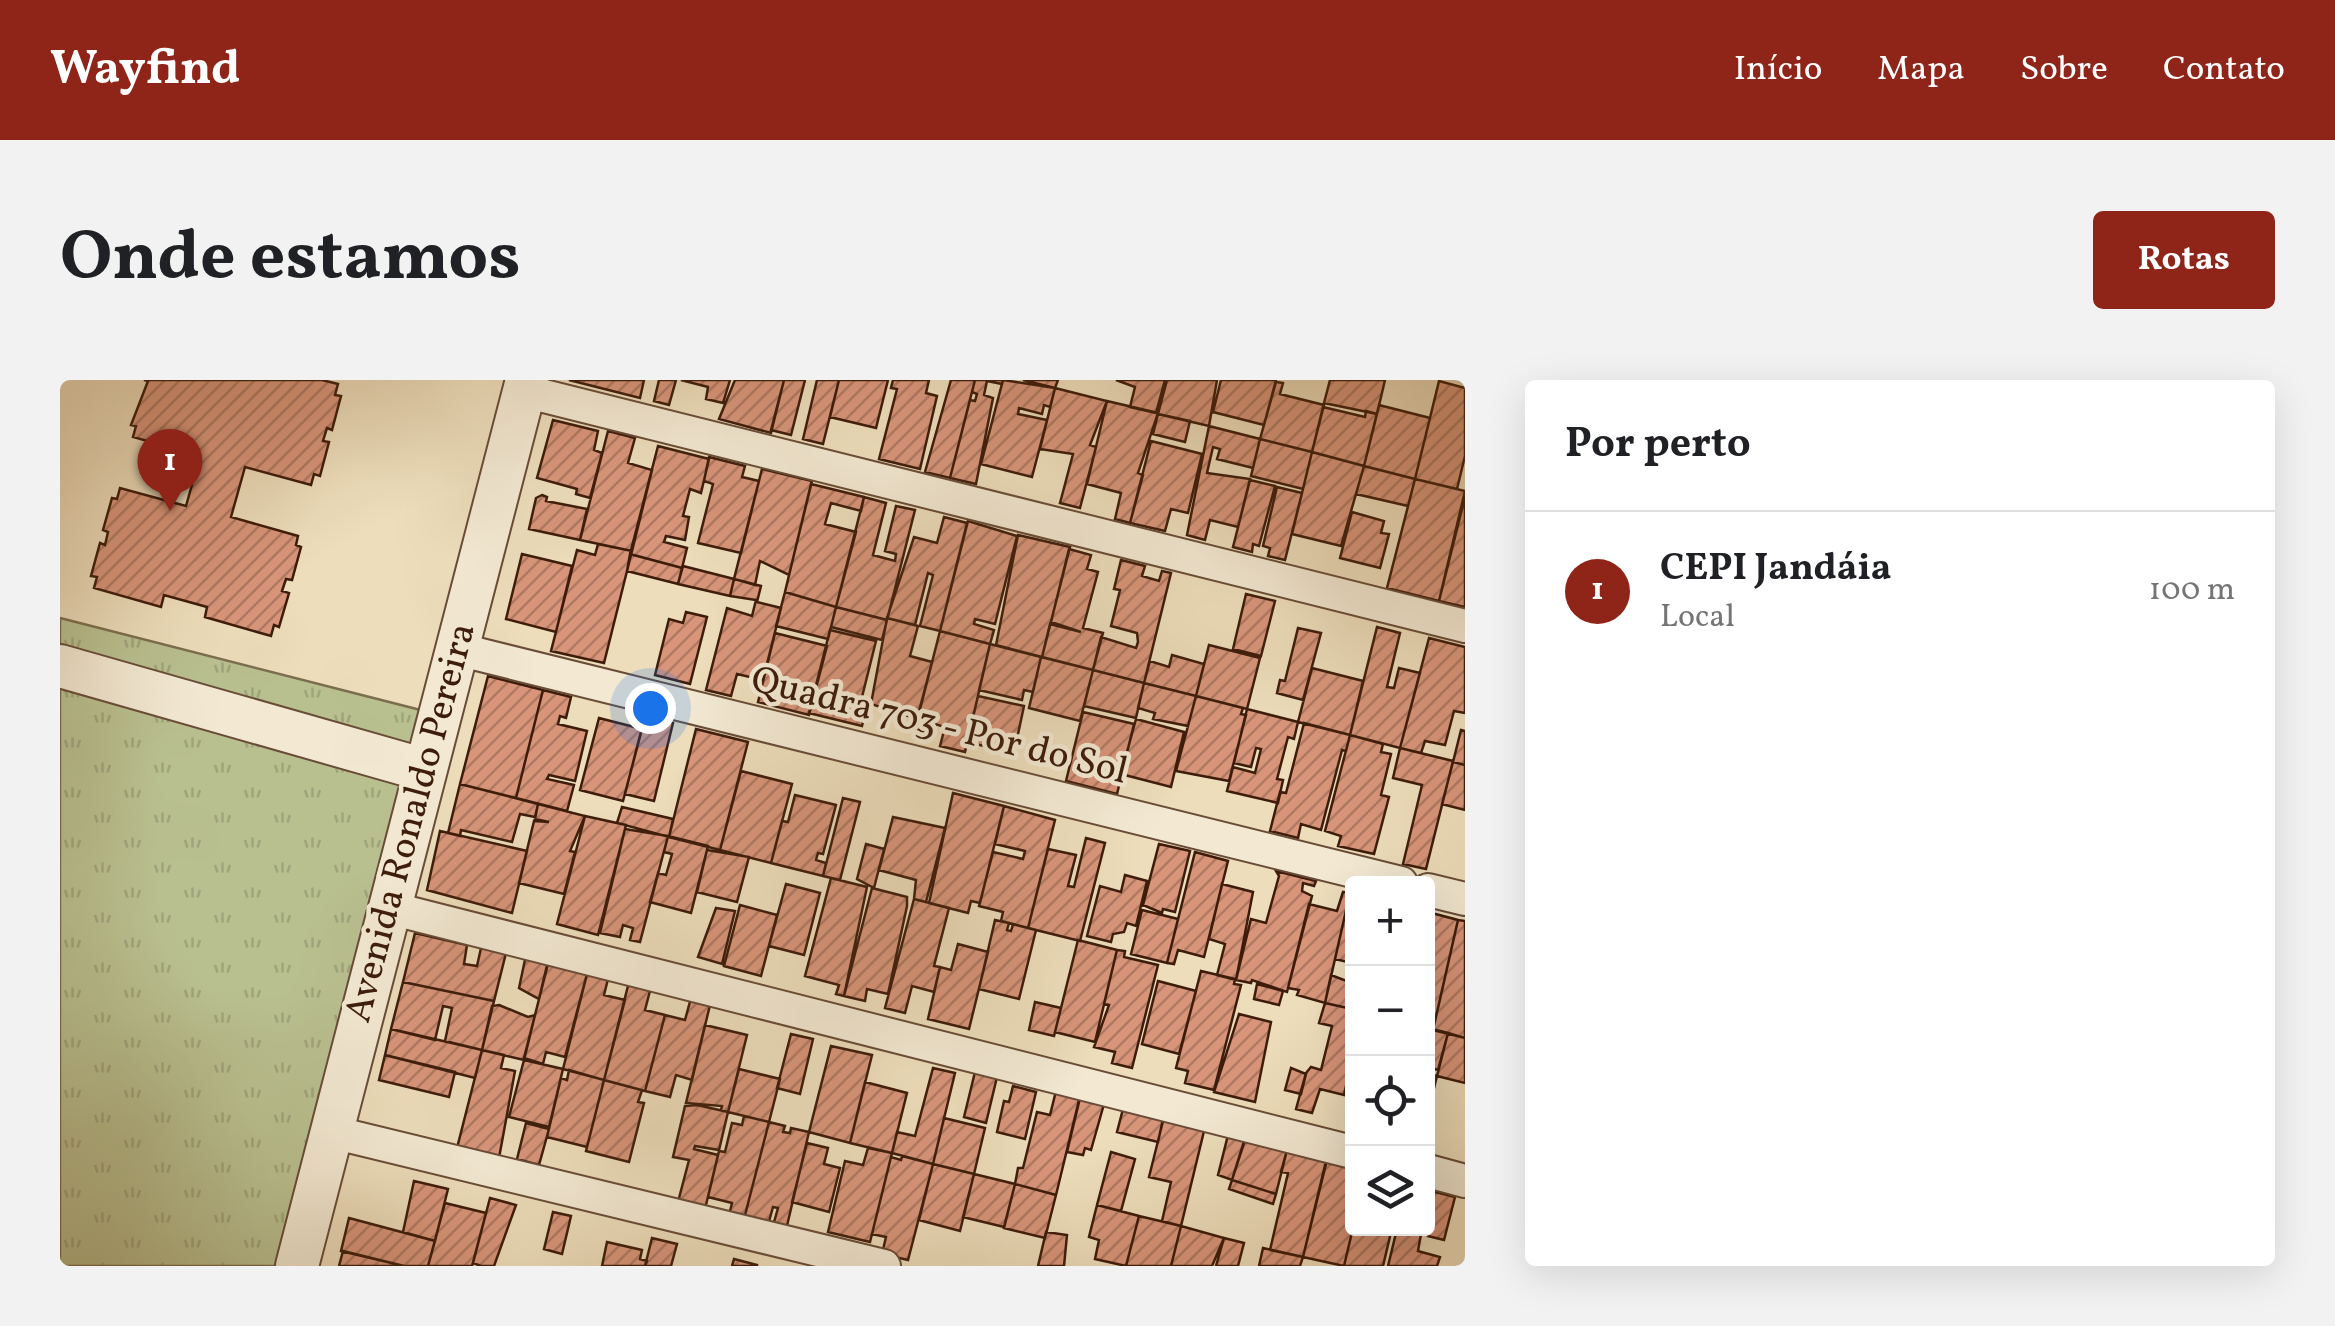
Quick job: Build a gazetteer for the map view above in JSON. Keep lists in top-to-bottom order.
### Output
{
  "streets": {
    "street": ["Quadra 703 - Por do Sol", "Avenida Ronaldo Pereira"]
  },
  "crossings": [
    ["Quadra 703 - Por do Sol", "Avenida Ronaldo Pereira"]
  ],
  "page": {
    "header": "Wayfind",
    "nav": [
      "Início",
      "Mapa",
      "Sobre",
      "Contato"
    ],
    "title": "Onde estamos",
    "buttons": "Rotas",
    "heading": "Por perto",
    "pins": "1",
    "list": [
      {
        "mark": "1",
        "name": "CEPI Jandáia",
        "note": "Local",
        "value": "100 m"
      }
    ],
    "map_buttons": ["+", "−"]
  }
}
